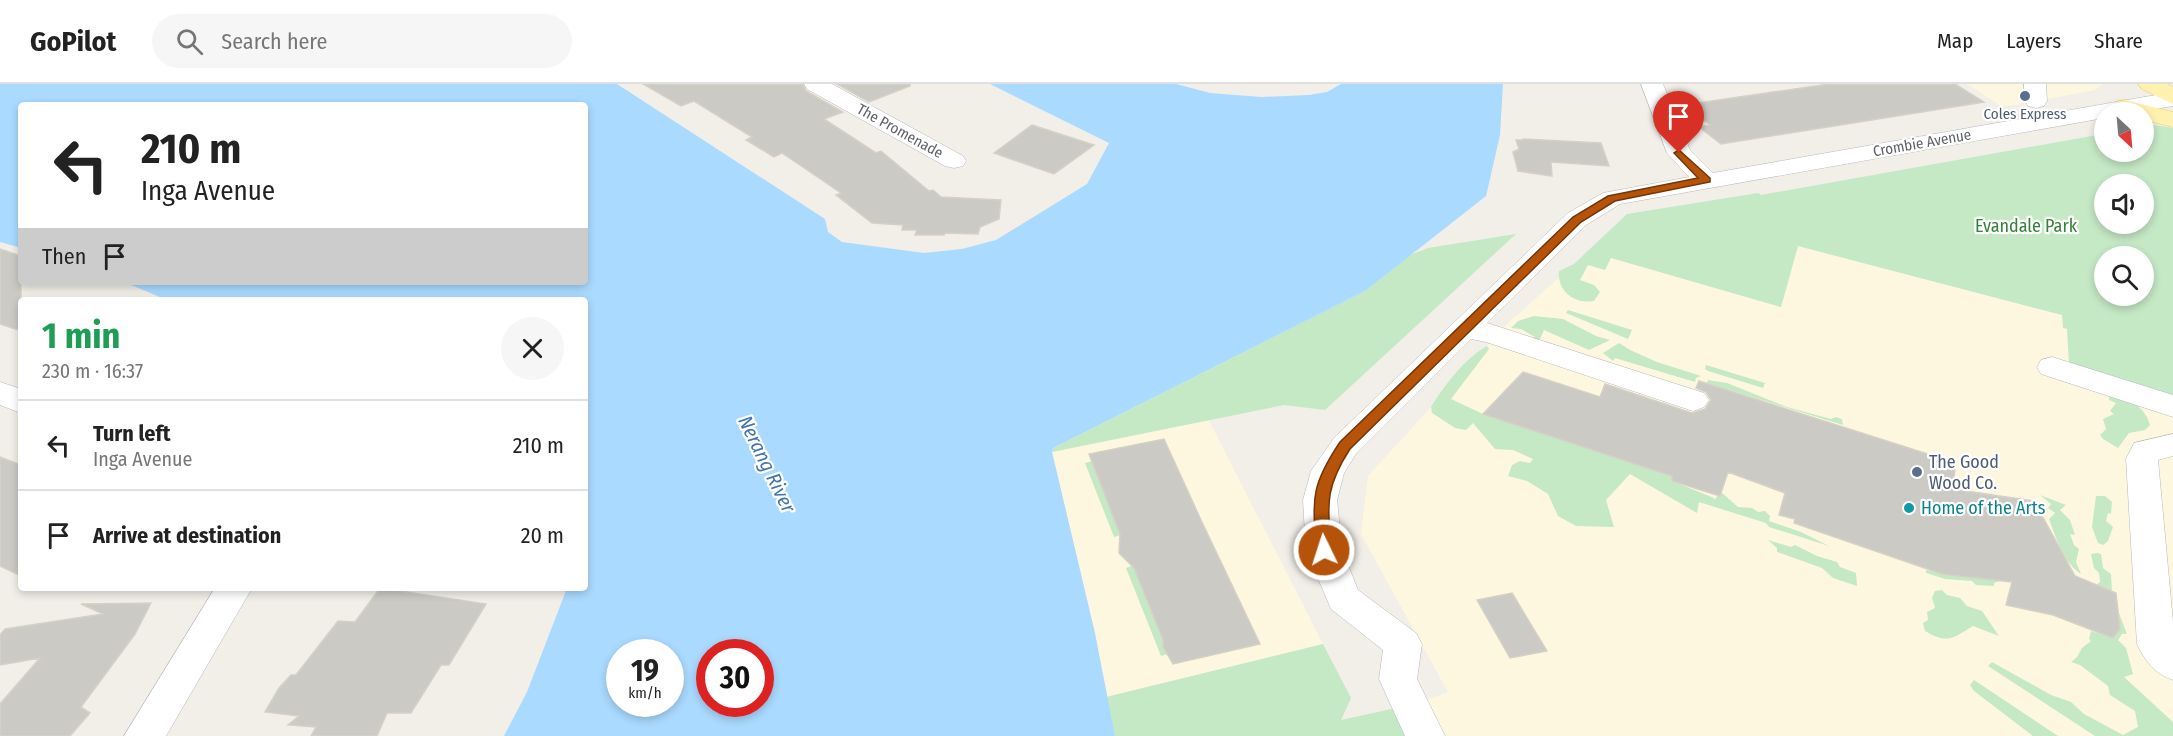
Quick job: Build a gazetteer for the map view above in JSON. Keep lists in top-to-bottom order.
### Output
{
  "streets": {
    "street": ["The Promenade", "Crombie Avenue"]
  },
  "water": ["Nerang River"],
  "parks": ["Evandale Park"],
  "places": ["Coles Express", "The Good Wood Co.", "Home of the Arts"],
  "north": "bottom right",
  "page": {
    "header": "GoPilot",
    "search": "Search here",
    "nav": ["Map", "Layers", "Share"],
    "turn": ["210 m", "Inga Avenue"],
    "then": "Then",
    "heading": ["1 min", "230 m · 16:37"],
    "list": [
      {
        "name": "Turn left",
        "note": "Inga Avenue",
        "value": "210 m"
      },
      {
        "name": "Arrive at destination",
        "value": "20 m"
      }
    ],
    "speed": "19 km/h",
    "limit": "30"
  }
}
